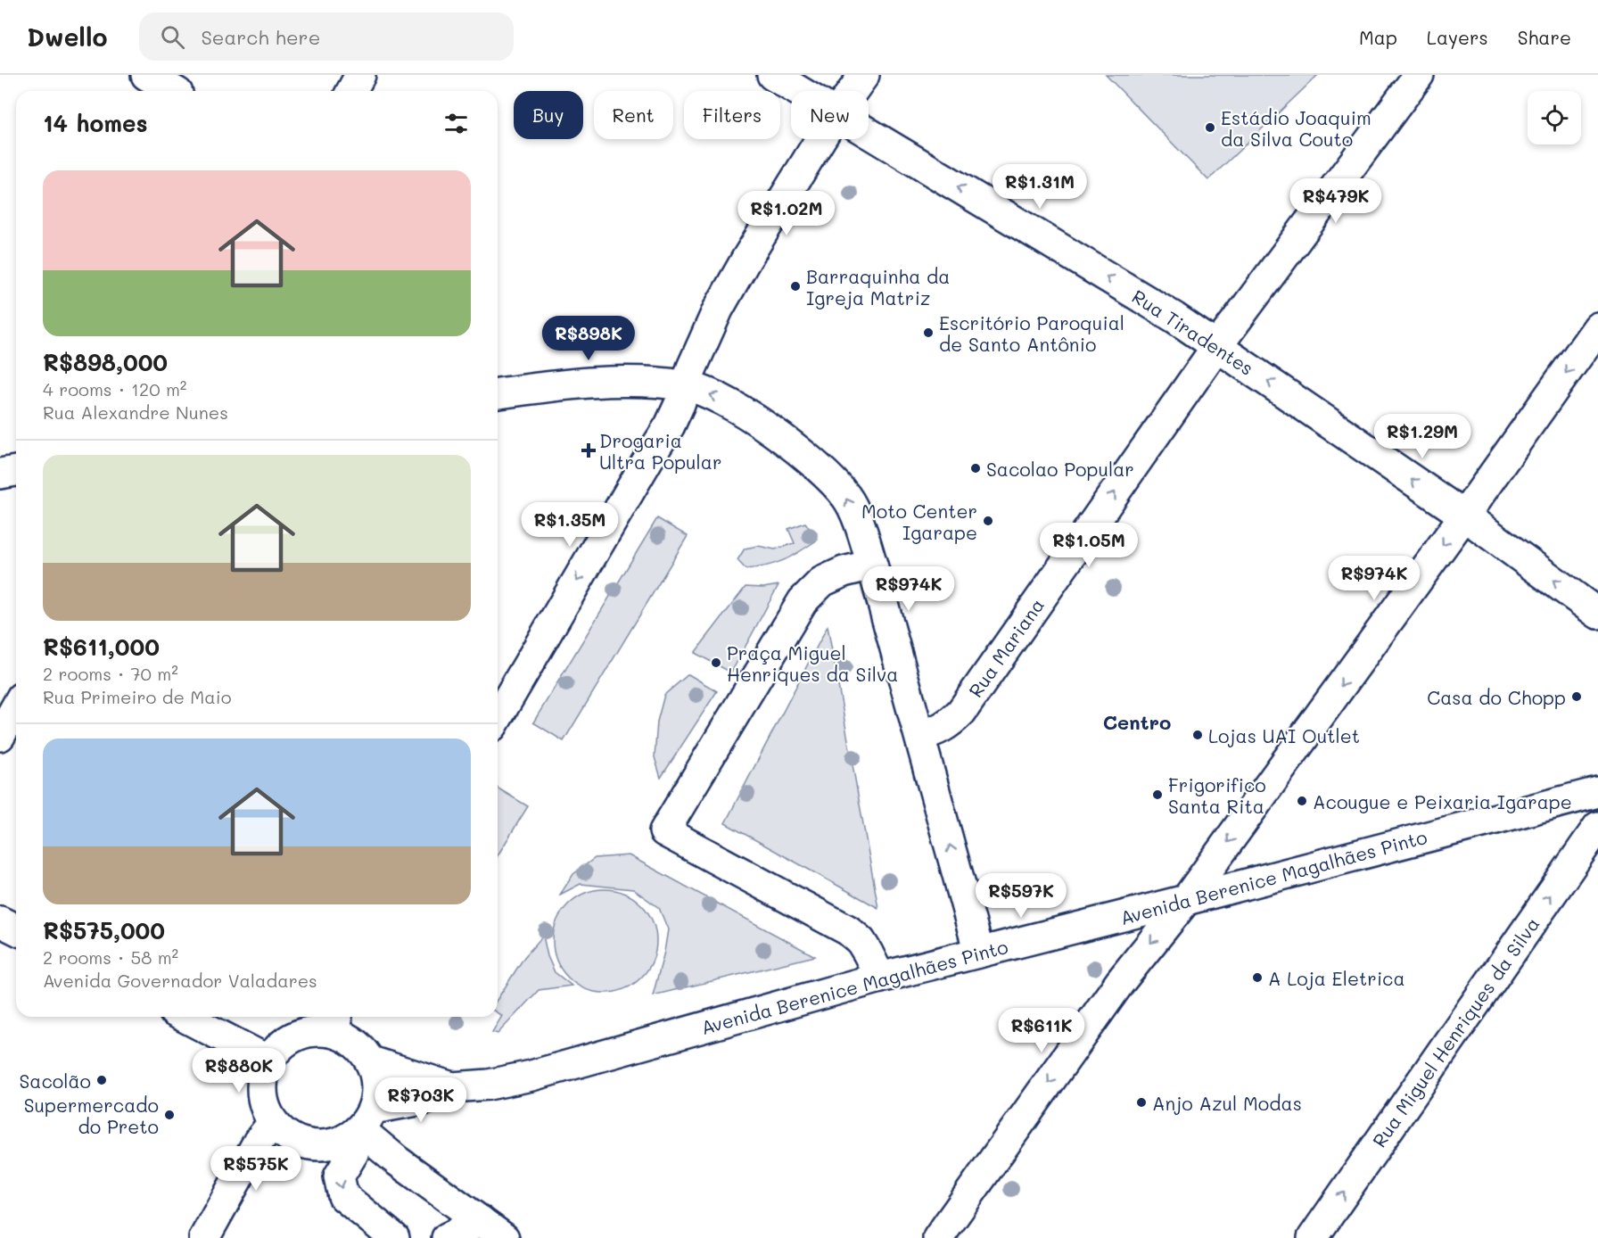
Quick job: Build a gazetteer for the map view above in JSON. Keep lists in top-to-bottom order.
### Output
{
  "streets": {
    "street": [
      "Rua Tiradentes",
      "Rua Mariana",
      "Avenida Berenice Magalhães Pinto",
      "Rua Miguel Henriques da Silva"
    ]
  },
  "crossings": [
    ["Rua Tiradentes", "Rua Mariana"]
  ],
  "one_way": ["Rua Tiradentes", "Rua Mariana", "Rua Miguel Henriques da Silva"],
  "districts": ["Centro"],
  "places": {
    "other": [
      "Estádio Joaquim da Silva Couto",
      "Barraquinha da Igreja Matriz",
      "Escritório Paroquial de Santo Antônio",
      "Sacolao Popular",
      "Moto Center Igarape",
      "Praça Miguel Henriques da Silva",
      "Casa do Chopp",
      "Lojas UAI Outlet",
      "Frigorifico Santa Rita",
      "Acougue e Peixaria Igarape",
      "A Loja Eletrica",
      "Sacolão",
      "Anjo Azul Modas",
      "Supermercado do Preto"
    ],
    "health": ["Drogaria Ultra Popular"]
  },
  "page": {
    "header": "Dwello",
    "search": "Search here",
    "nav": ["Map", "Layers", "Share"],
    "chip": [
      "Buy",
      "Rent",
      "Filters",
      "New"
    ],
    "heading": "14 homes",
    "list": [
      {
        "name": "R$898,000",
        "note": "4 rooms · 120 m² · Rua Alexandre Nunes"
      },
      {
        "name": "R$611,000",
        "note": "2 rooms · 70 m² · Rua Primeiro de Maio"
      },
      {
        "name": "R$575,000",
        "note": "2 rooms · 58 m² · Avenida Governador Valadares"
      }
    ],
    "price": [
      "R$1.31M",
      "R$479K",
      "R$1.02M",
      "R$898K",
      "R$1.29M",
      "R$1.35M",
      "R$1.05M",
      "R$974K",
      "R$974K",
      "R$597K",
      "R$611K",
      "R$880K",
      "R$703K",
      "R$575K"
    ]
  }
}
